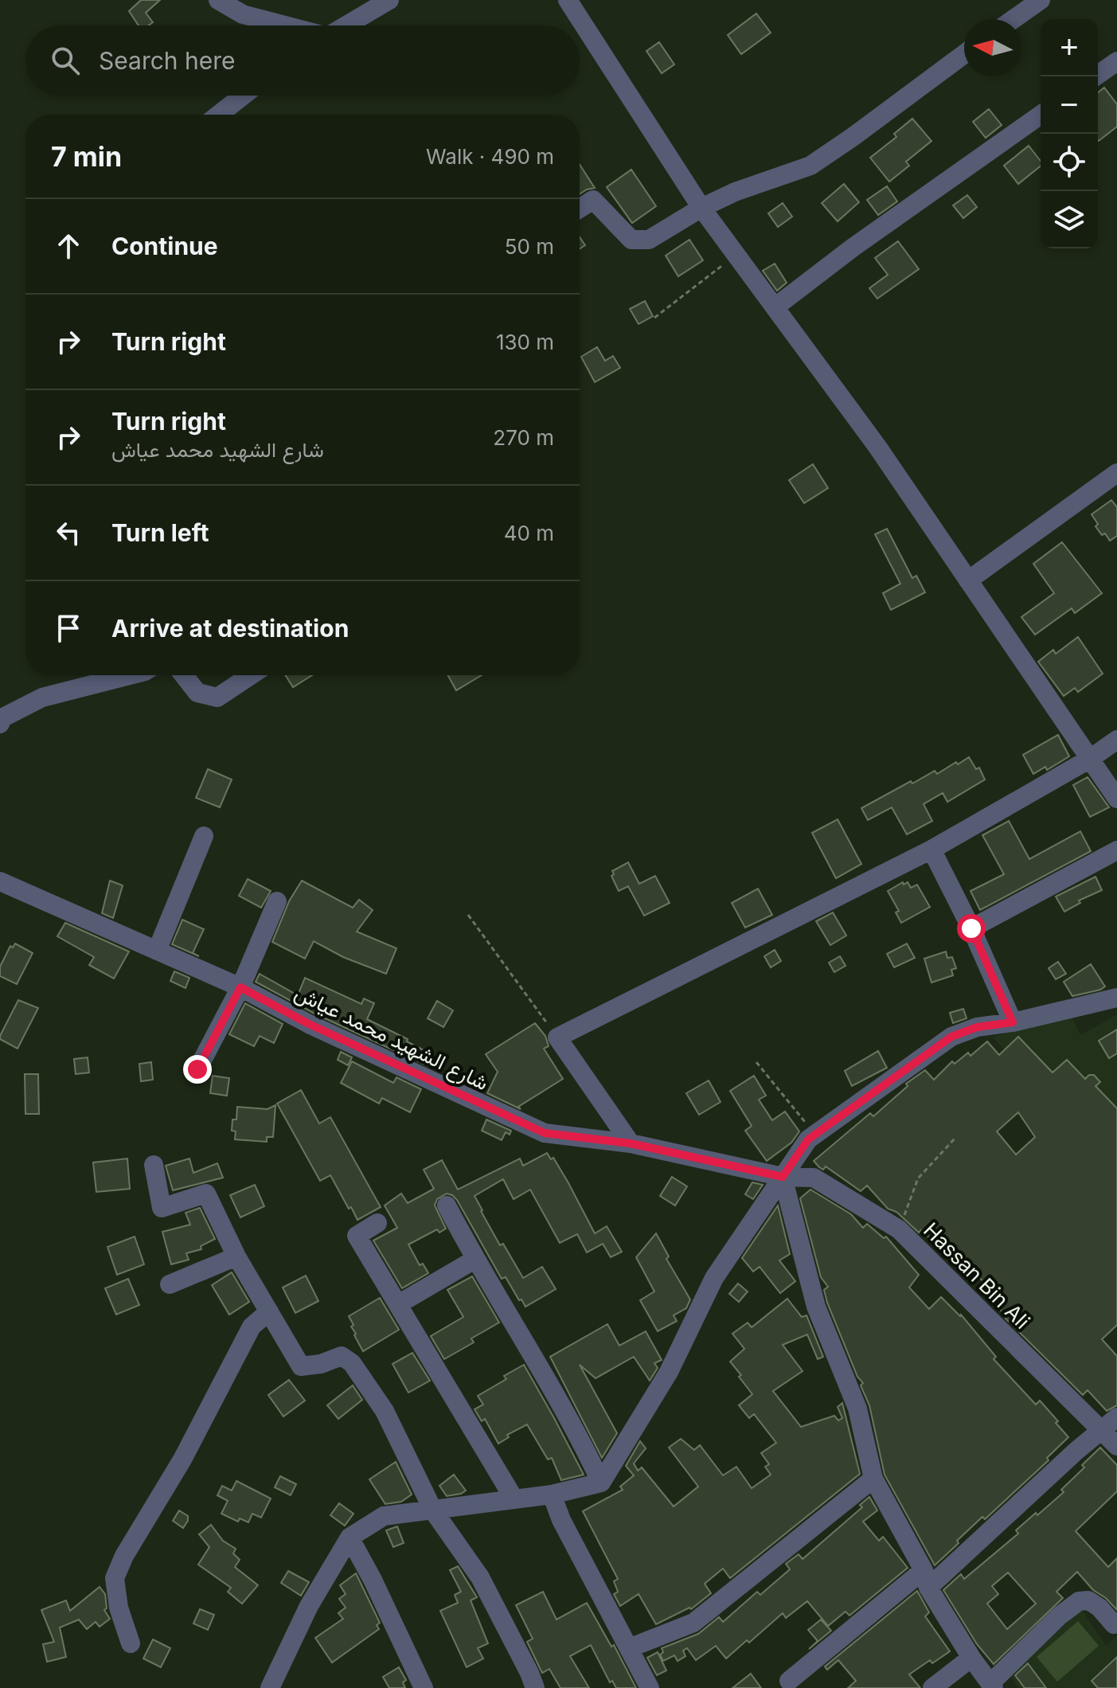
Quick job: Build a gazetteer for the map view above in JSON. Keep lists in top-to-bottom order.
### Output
{
  "streets": {
    "street": ["شارع الشهيد محمد عياش", "Hassan Bin Ali"]
  },
  "crossings": [
    ["شارع الشهيد محمد عياش", "Hassan Bin Ali"]
  ],
  "north": "left",
  "page": {
    "map_buttons": ["+", "−"],
    "search": "Search here",
    "heading": ["7 min", "Walk · 490 m"],
    "list": [
      ["Continue", "50 m"],
      ["Turn right", "130 m"],
      ["Turn right", "شارع الشهيد محمد عياش", "270 m"],
      ["Turn left", "40 m"],
      "Arrive at destination"
    ]
  }
}
